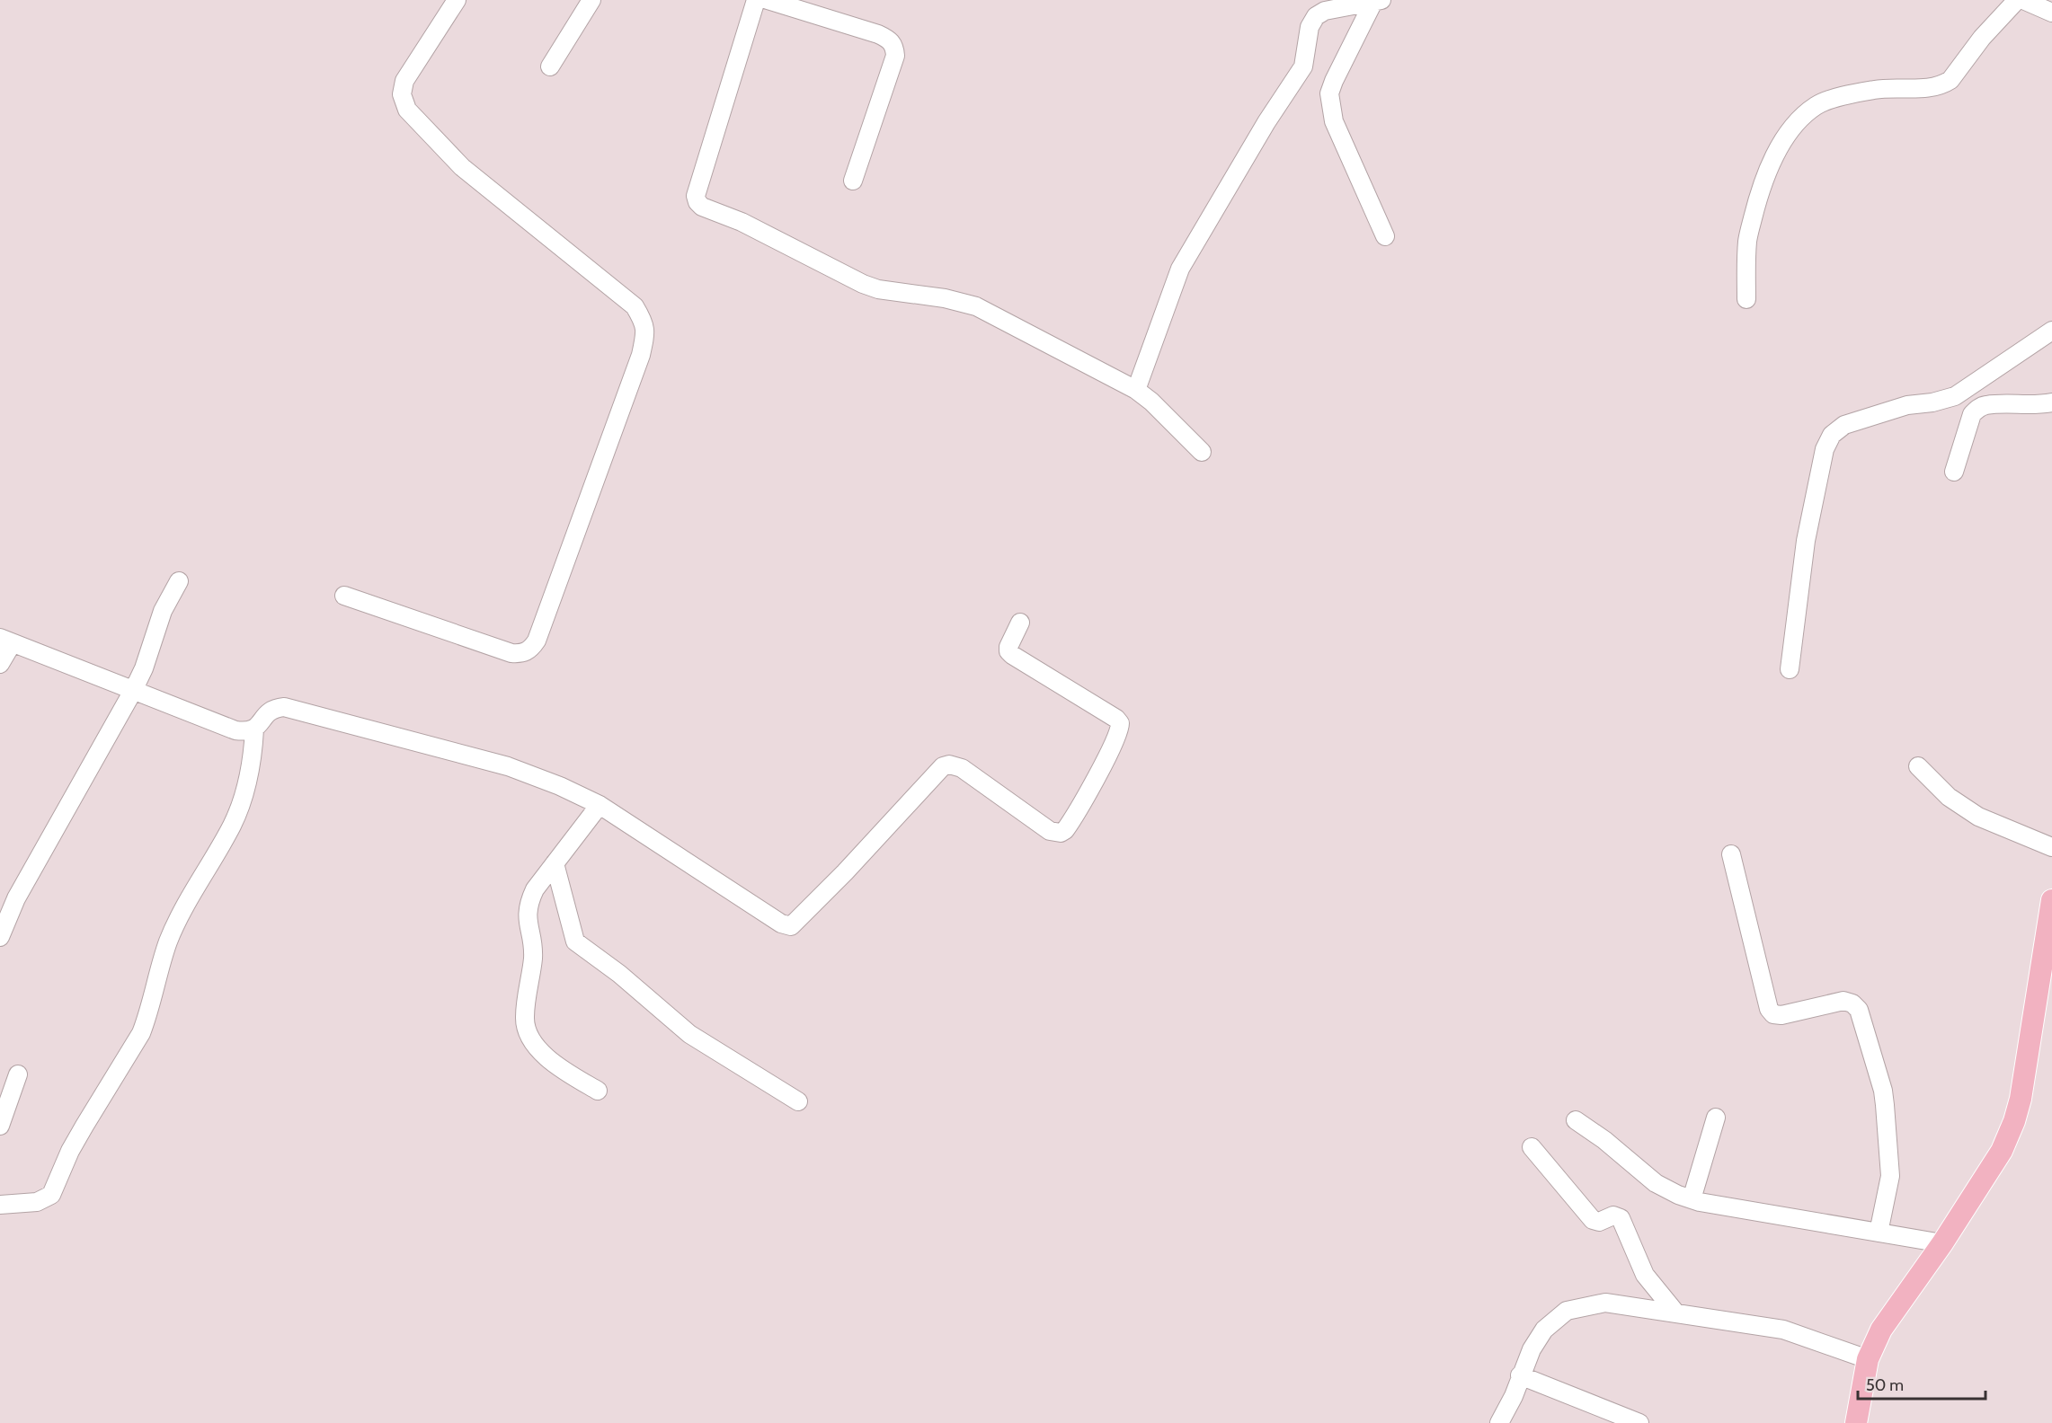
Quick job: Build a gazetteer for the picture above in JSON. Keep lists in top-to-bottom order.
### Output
{
  "scale_bar": "50 m"
}
